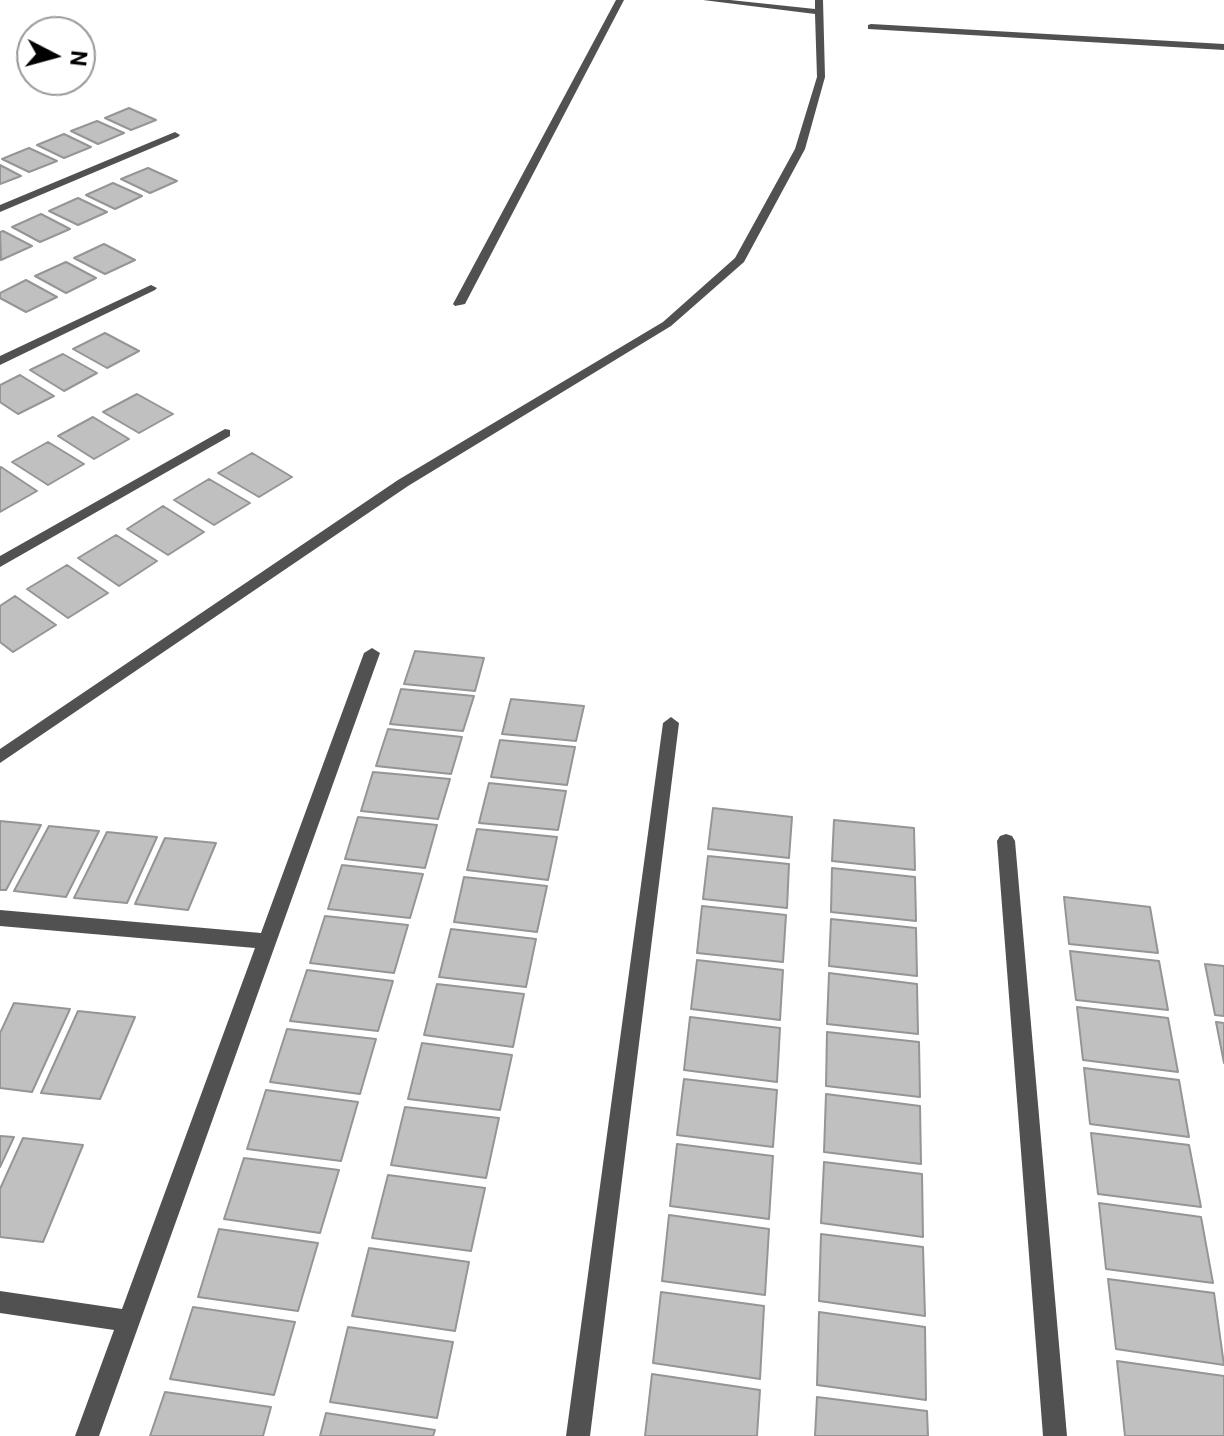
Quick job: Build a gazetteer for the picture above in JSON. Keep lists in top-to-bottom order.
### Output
{
  "north": "right"
}
